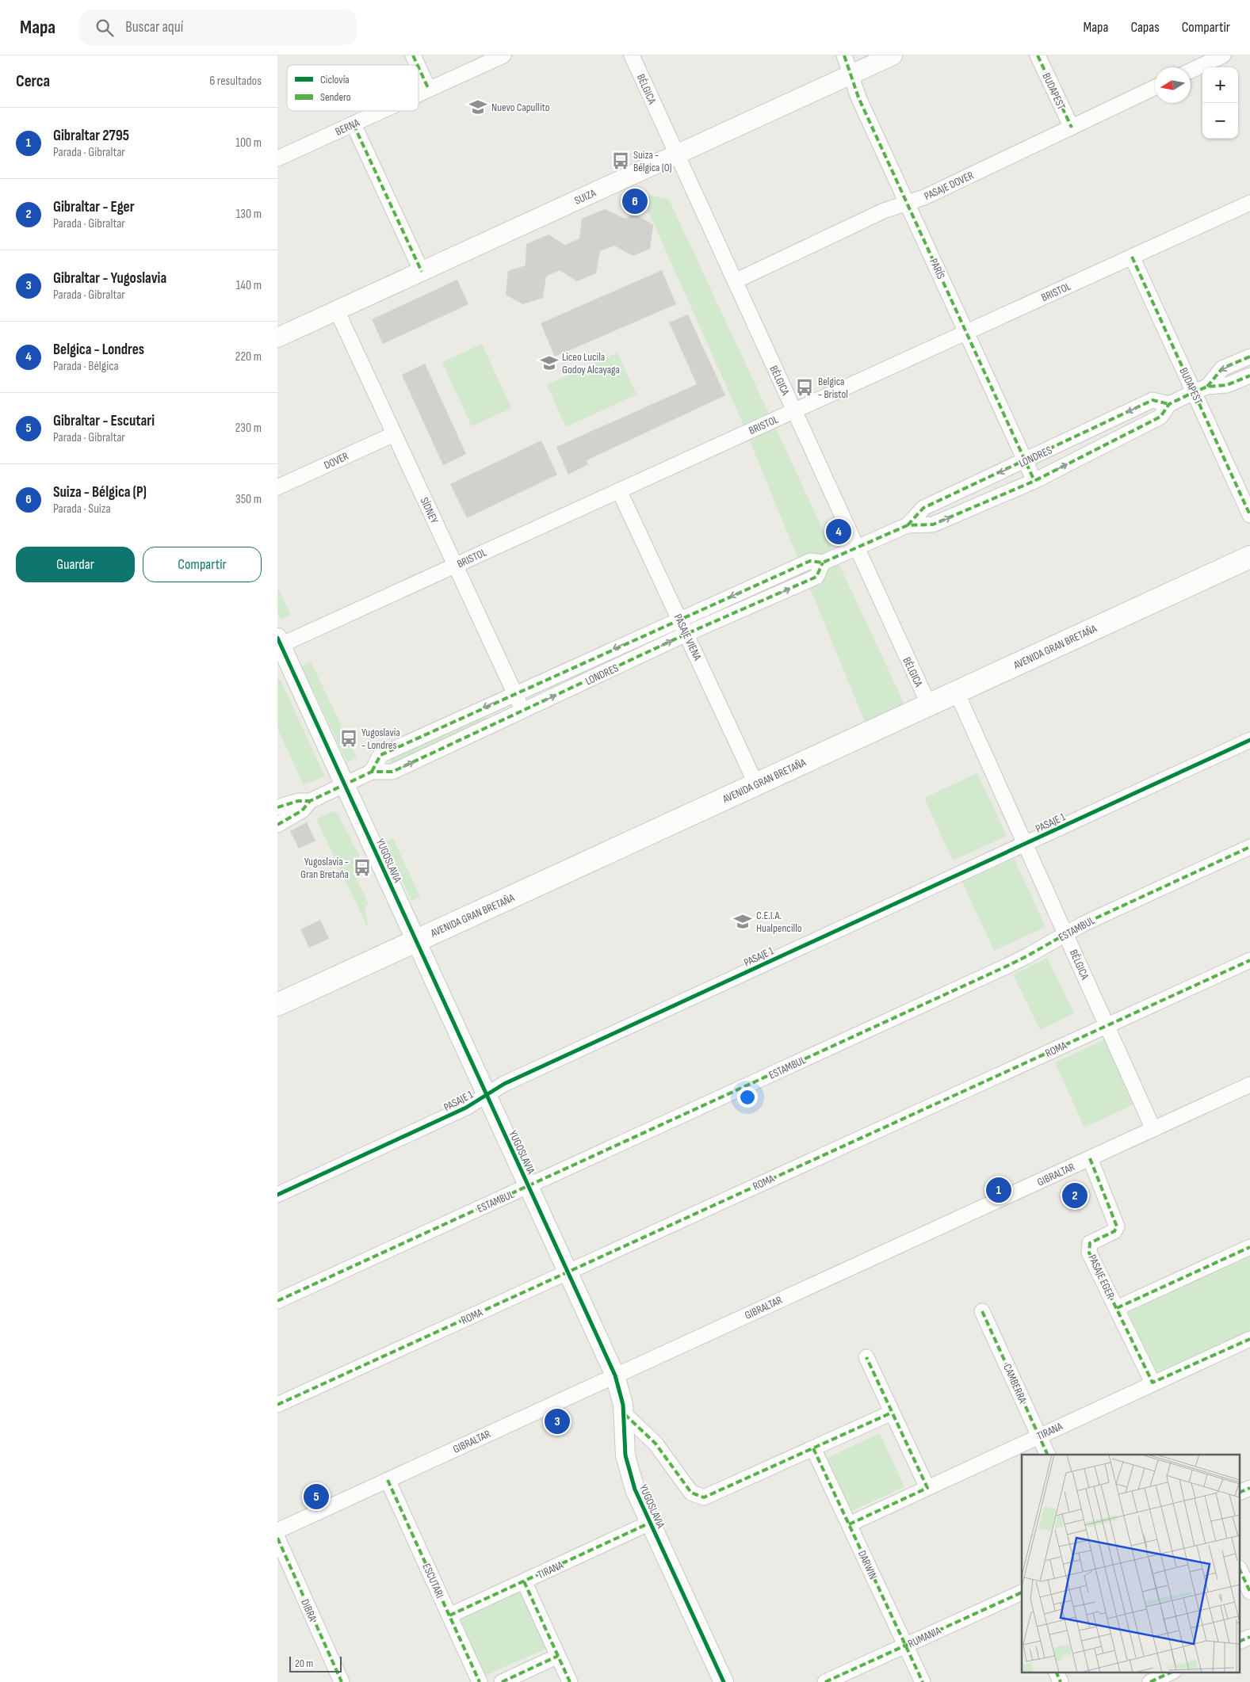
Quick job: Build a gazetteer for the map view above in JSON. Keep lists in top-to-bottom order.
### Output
{
  "streets": {
    "main road": ["AVENIDA GRAN BRETAÑA"],
    "street": [
      "BÉLGICA",
      "BUDAPEST",
      "BERNA",
      "PASAJE DOVER",
      "SUIZA",
      "PARÍS",
      "BRISTOL",
      "LONDRES",
      "DOVER",
      "SÍDNEY",
      "PASAJE VIENA",
      "PASAJE 1",
      "YUGOSLAVIA",
      "ESTAMBUL",
      "ROMA",
      "GIBRALTAR",
      "PASAJE EGER",
      "CAMBERRA",
      "TIRANA",
      "DARWIN",
      "ESCUTARI",
      "DIBRA",
      "RUMANIA"
    ]
  },
  "crossings": [
    ["BÉLGICA", "PASAJE DOVER"],
    ["BÉLGICA", "SUIZA"],
    ["BÉLGICA", "BRISTOL"],
    ["BÉLGICA", "LONDRES"],
    ["BÉLGICA", "AVENIDA GRAN BRETAÑA"],
    ["BÉLGICA", "PASAJE 1"],
    ["BÉLGICA", "ESTAMBUL"],
    ["BÉLGICA", "ROMA"],
    ["BÉLGICA", "GIBRALTAR"],
    ["BUDAPEST", "PASAJE DOVER"],
    ["BUDAPEST", "BRISTOL"],
    ["BUDAPEST", "LONDRES"],
    ["PASAJE DOVER", "PARÍS"],
    ["SUIZA", "PARÍS"],
    ["SUIZA", "SÍDNEY"],
    ["PARÍS", "BRISTOL"],
    ["PARÍS", "LONDRES"],
    ["BRISTOL", "SÍDNEY"],
    ["BRISTOL", "PASAJE VIENA"],
    ["BRISTOL", "YUGOSLAVIA"],
    ["LONDRES", "SÍDNEY"],
    ["LONDRES", "PASAJE VIENA"],
    ["LONDRES", "YUGOSLAVIA"],
    ["DOVER", "SÍDNEY"],
    ["PASAJE VIENA", "AVENIDA GRAN BRETAÑA"],
    ["AVENIDA GRAN BRETAÑA", "YUGOSLAVIA"],
    ["PASAJE 1", "YUGOSLAVIA"],
    ["YUGOSLAVIA", "ESTAMBUL"],
    ["YUGOSLAVIA", "ROMA"],
    ["YUGOSLAVIA", "GIBRALTAR"],
    ["YUGOSLAVIA", "TIRANA"],
    ["GIBRALTAR", "PASAJE EGER"],
    ["GIBRALTAR", "ESCUTARI"],
    ["PASAJE EGER", "TIRANA"],
    ["CAMBERRA", "TIRANA"],
    ["TIRANA", "DARWIN"],
    ["TIRANA", "ESCUTARI"],
    ["DARWIN", "RUMANIA"]
  ],
  "places": {
    "school or university": ["Nuevo Capullito", "Liceo Lucila Godoy Alcayaga", "C.E.I.A. Hualpencillo"],
    "bus stop": [
      "Suiza - Bélgica (O)",
      "Belgica - Bristol",
      "Yugoslavia - Londres",
      "Yugoslavia - Gran Bretaña"
    ]
  },
  "legend": ["Ciclovía", "Sendero"],
  "scale_bar": "20 m",
  "north": "left",
  "page": {
    "header": "Mapa",
    "search": "Buscar aquí",
    "nav": ["Mapa", "Capas", "Compartir"],
    "heading": ["Cerca", "6 resultados"],
    "map_buttons": ["+", "−"],
    "list": [
      {
        "mark": "1",
        "name": "Gibraltar 2795",
        "note": "Parada · Gibraltar",
        "value": "100 m"
      },
      {
        "mark": "2",
        "name": "Gibraltar - Eger",
        "note": "Parada · Gibraltar",
        "value": "130 m"
      },
      {
        "mark": "3",
        "name": "Gibraltar - Yugoslavia",
        "note": "Parada · Gibraltar",
        "value": "140 m"
      },
      {
        "mark": "4",
        "name": "Belgica - Londres",
        "note": "Parada · Bélgica",
        "value": "220 m"
      },
      {
        "mark": "5",
        "name": "Gibraltar - Escutari",
        "note": "Parada · Gibraltar",
        "value": "230 m"
      },
      {
        "mark": "6",
        "name": "Suiza - Bélgica (P)",
        "note": "Parada · Suiza",
        "value": "350 m"
      }
    ],
    "pins": [
      "6",
      "4",
      "1",
      "2",
      "3",
      "5"
    ],
    "buttons": ["Guardar", "Compartir"],
    "scale": "20 m"
  }
}
